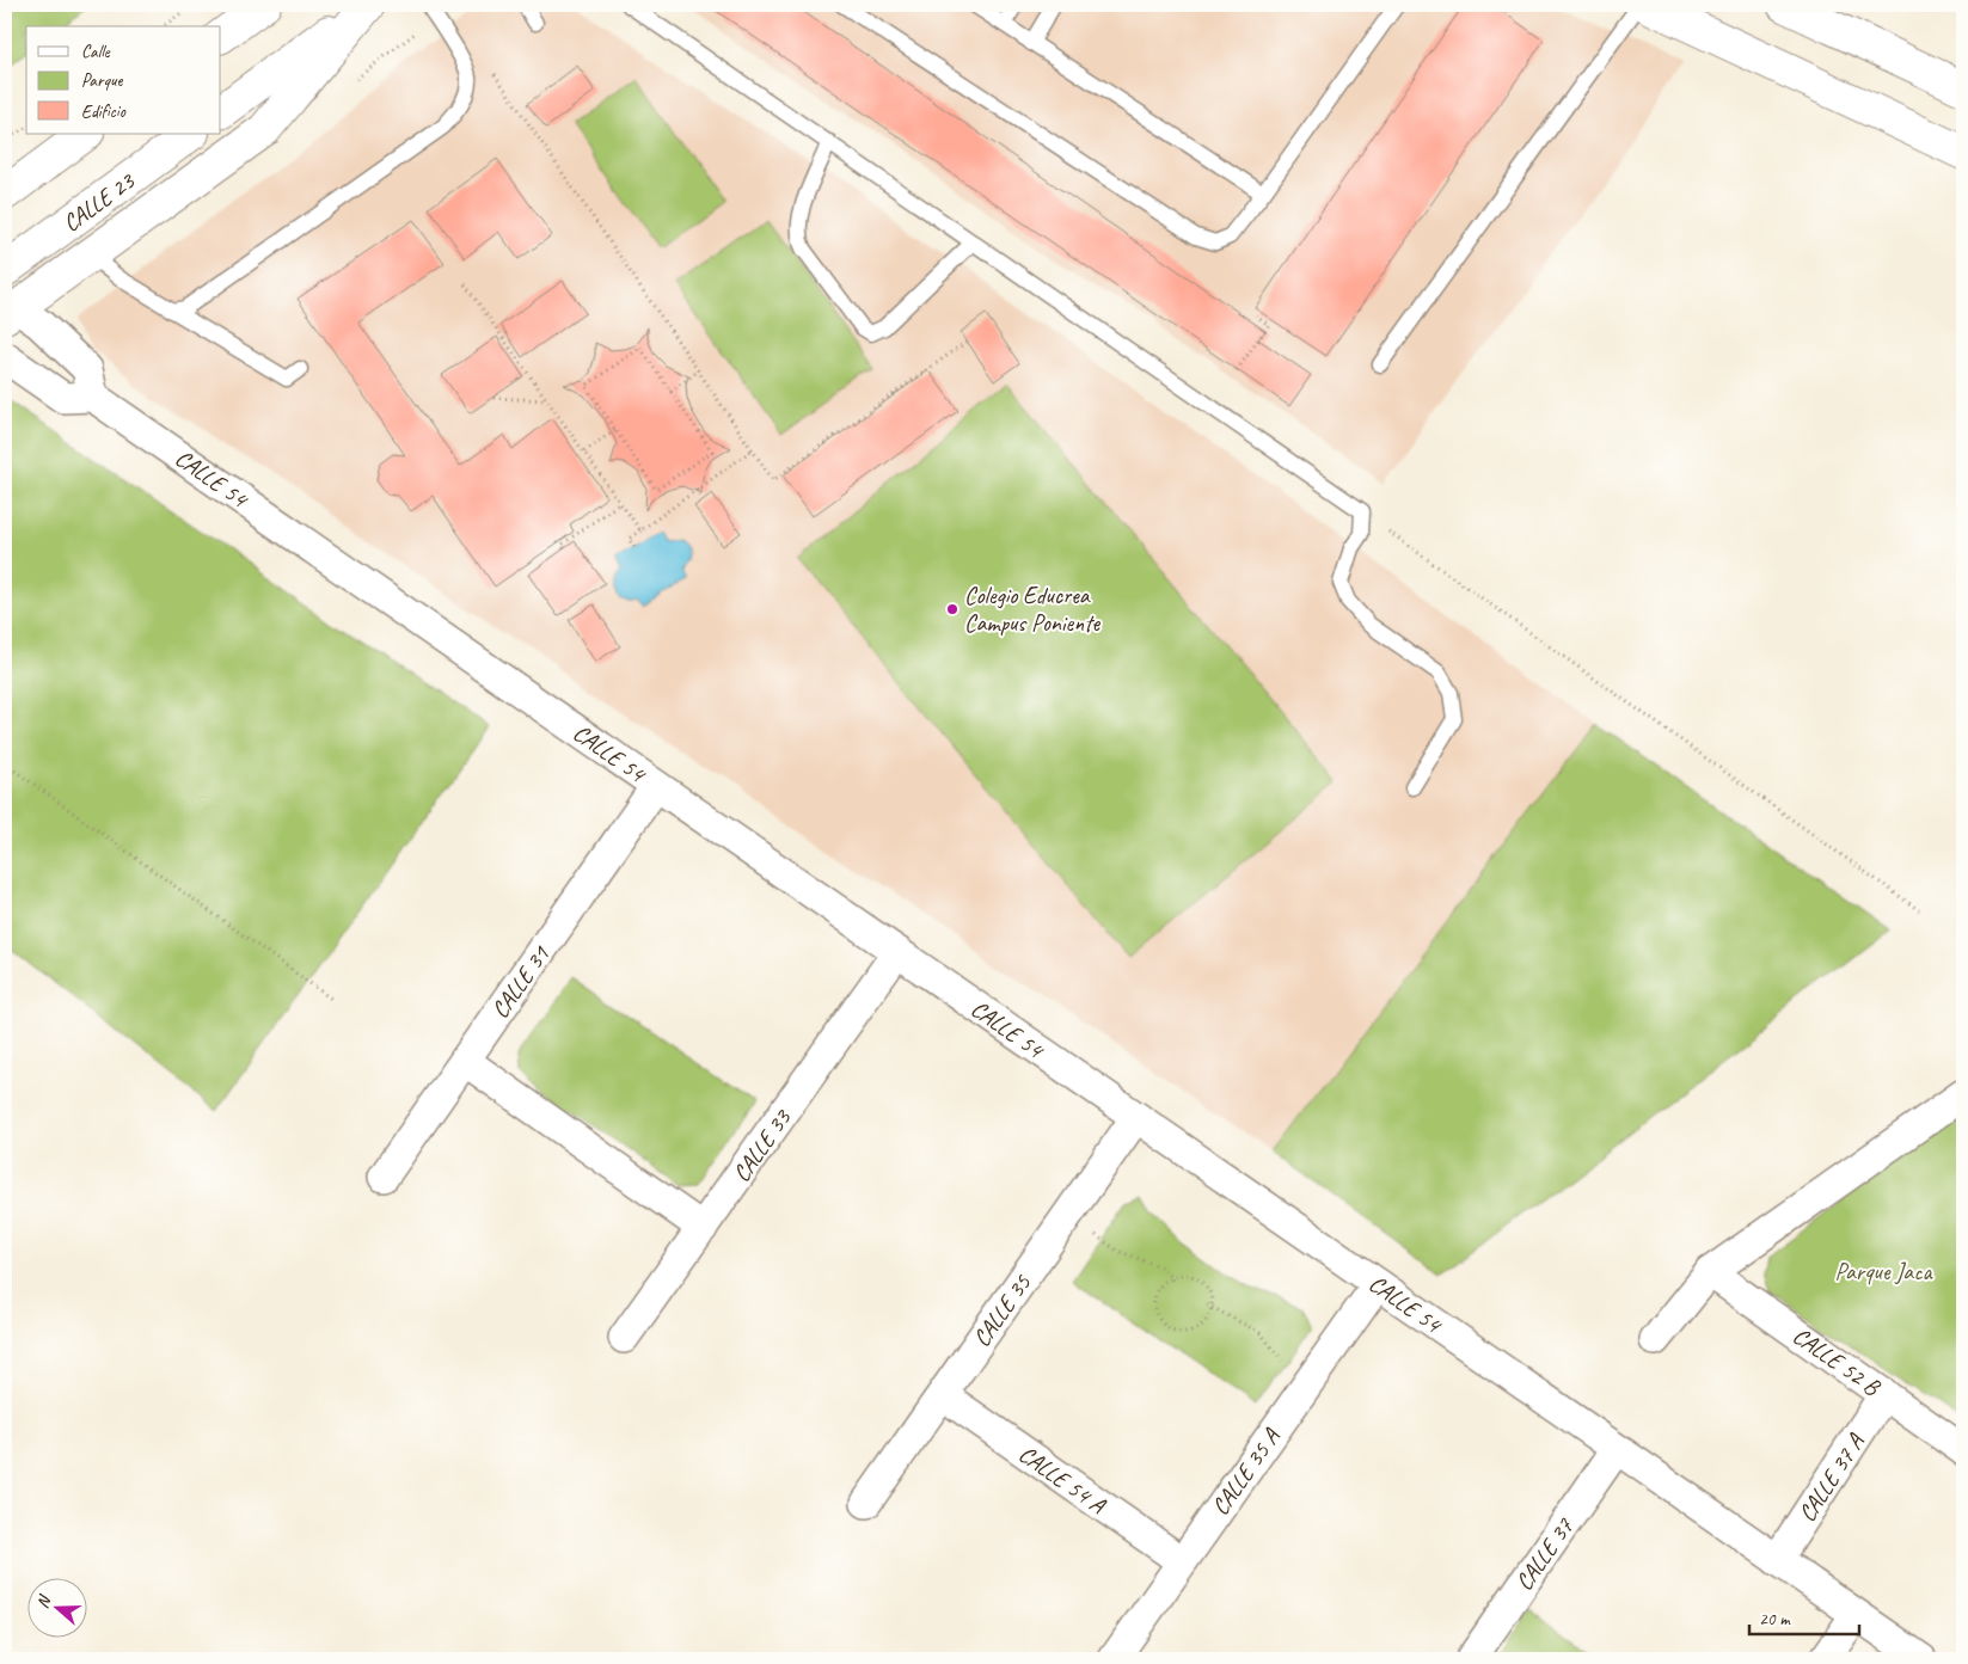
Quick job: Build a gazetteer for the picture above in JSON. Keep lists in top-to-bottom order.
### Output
{
  "streets": {
    "main road": ["CALLE 23"],
    "street": [
      "CALLE 54",
      "CALLE 31",
      "CALLE 33",
      "CALLE 35",
      "CALLE 52 B",
      "CALLE 35 A",
      "CALLE 37 A",
      "CALLE 54 A",
      "CALLE 37"
    ]
  },
  "crossings": [
    ["CALLE 54", "CALLE 31"],
    ["CALLE 54", "CALLE 33"],
    ["CALLE 54", "CALLE 35"],
    ["CALLE 54", "CALLE 35 A"],
    ["CALLE 54", "CALLE 37 A"],
    ["CALLE 54", "CALLE 37"],
    ["CALLE 35", "CALLE 54 A"],
    ["CALLE 52 B", "CALLE 37 A"],
    ["CALLE 35 A", "CALLE 54 A"]
  ],
  "parks": ["Parque Jaca"],
  "places": ["Colegio Educrea Campus Poniente"],
  "legend": ["Calle", "Parque", "Edificio"],
  "scale_bar": "20 m",
  "north": "left"
}
